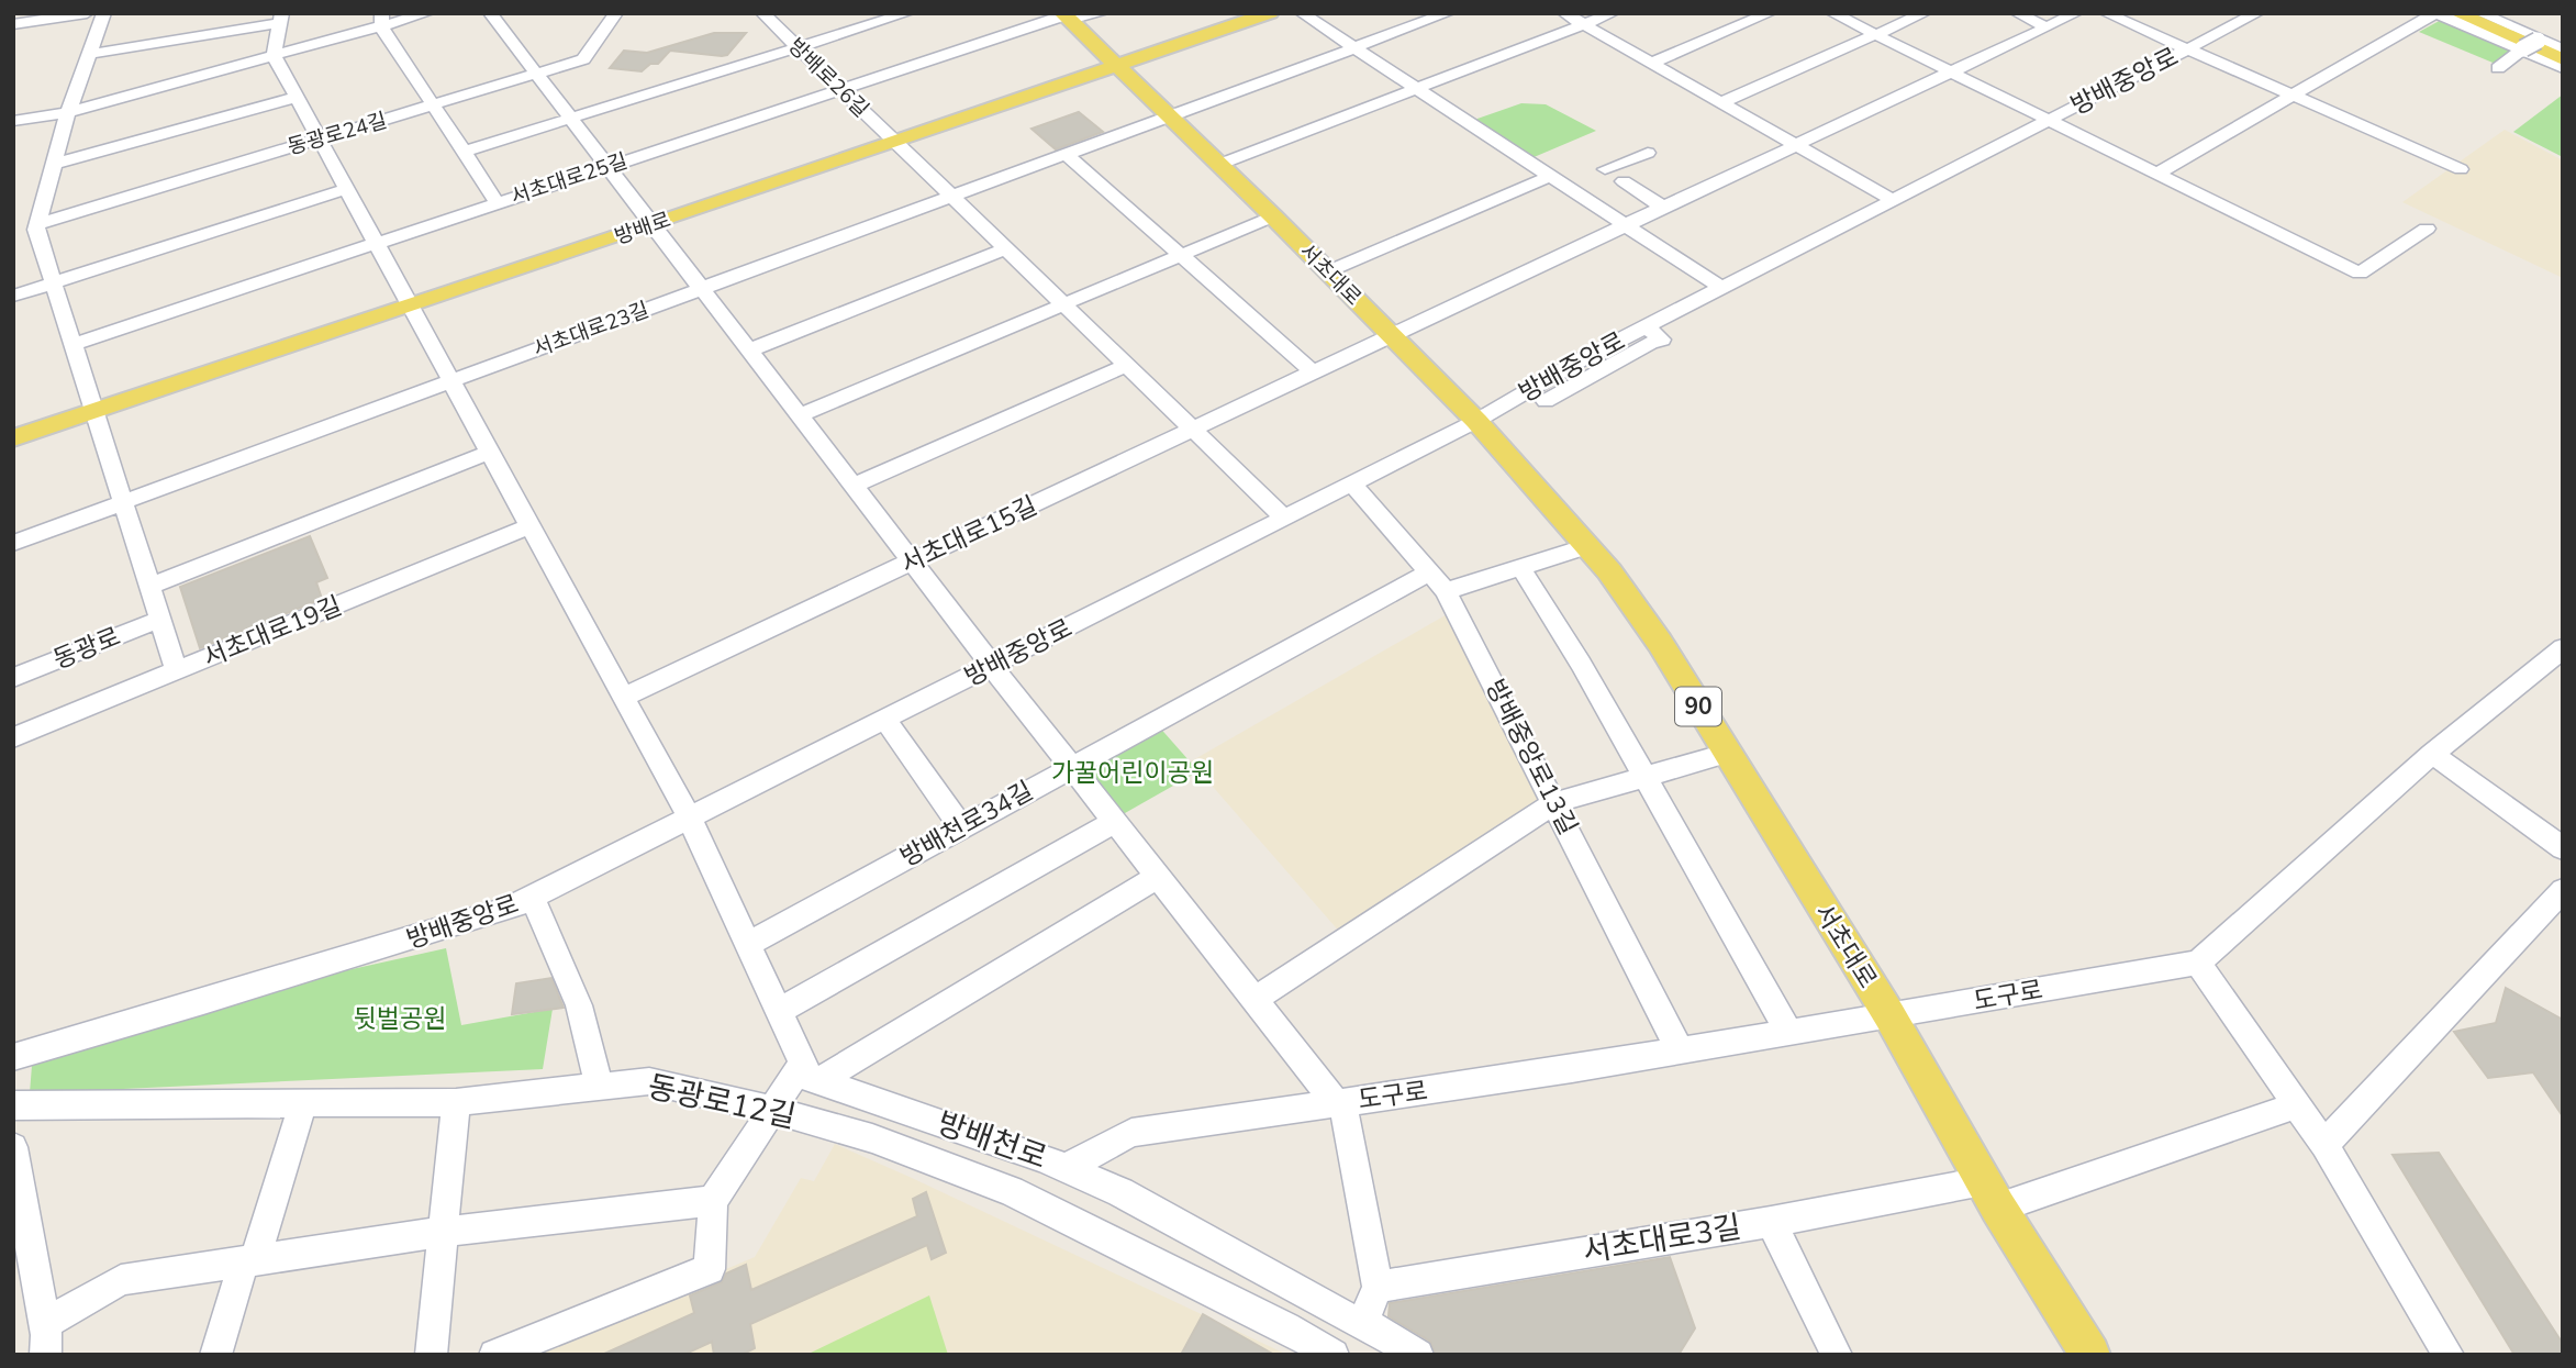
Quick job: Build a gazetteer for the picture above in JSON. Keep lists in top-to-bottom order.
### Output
{
  "streets": {
    "main road": ["방배로", "서초대로", "90"],
    "street": [
      "방배로26길",
      "방배중앙로",
      "동광로24길",
      "서초대로25길",
      "서초대로23길",
      "서초대로15길",
      "서초대로19길",
      "동광로",
      "방배중앙로13길",
      "방배천로34길",
      "도구로",
      "동광로12길",
      "방배천로",
      "서초대로3길"
    ]
  },
  "crossings": [
    ["방배로26길", "방배중앙로"],
    ["방배로26길", "서초대로25길"],
    ["방배로26길", "방배로"],
    ["방배로26길", "서초대로23길"],
    ["방배로26길", "서초대로15길"],
    ["방배중앙로", "서초대로"],
    ["방배중앙로", "방배중앙로13길"],
    ["서초대로25길", "서초대로"],
    ["방배로", "서초대로"],
    ["서초대로", "서초대로23길"],
    ["서초대로", "서초대로15길"],
    ["서초대로", "도구로"],
    ["서초대로", "서초대로3길"],
    ["방배중앙로13길", "방배천로34길"],
    ["방배중앙로13길", "도구로"],
    ["도구로", "방배천로"],
    ["도구로", "서초대로3길"]
  ],
  "parks": ["가꿀어린이공원", "뒷벌공원"]
}
